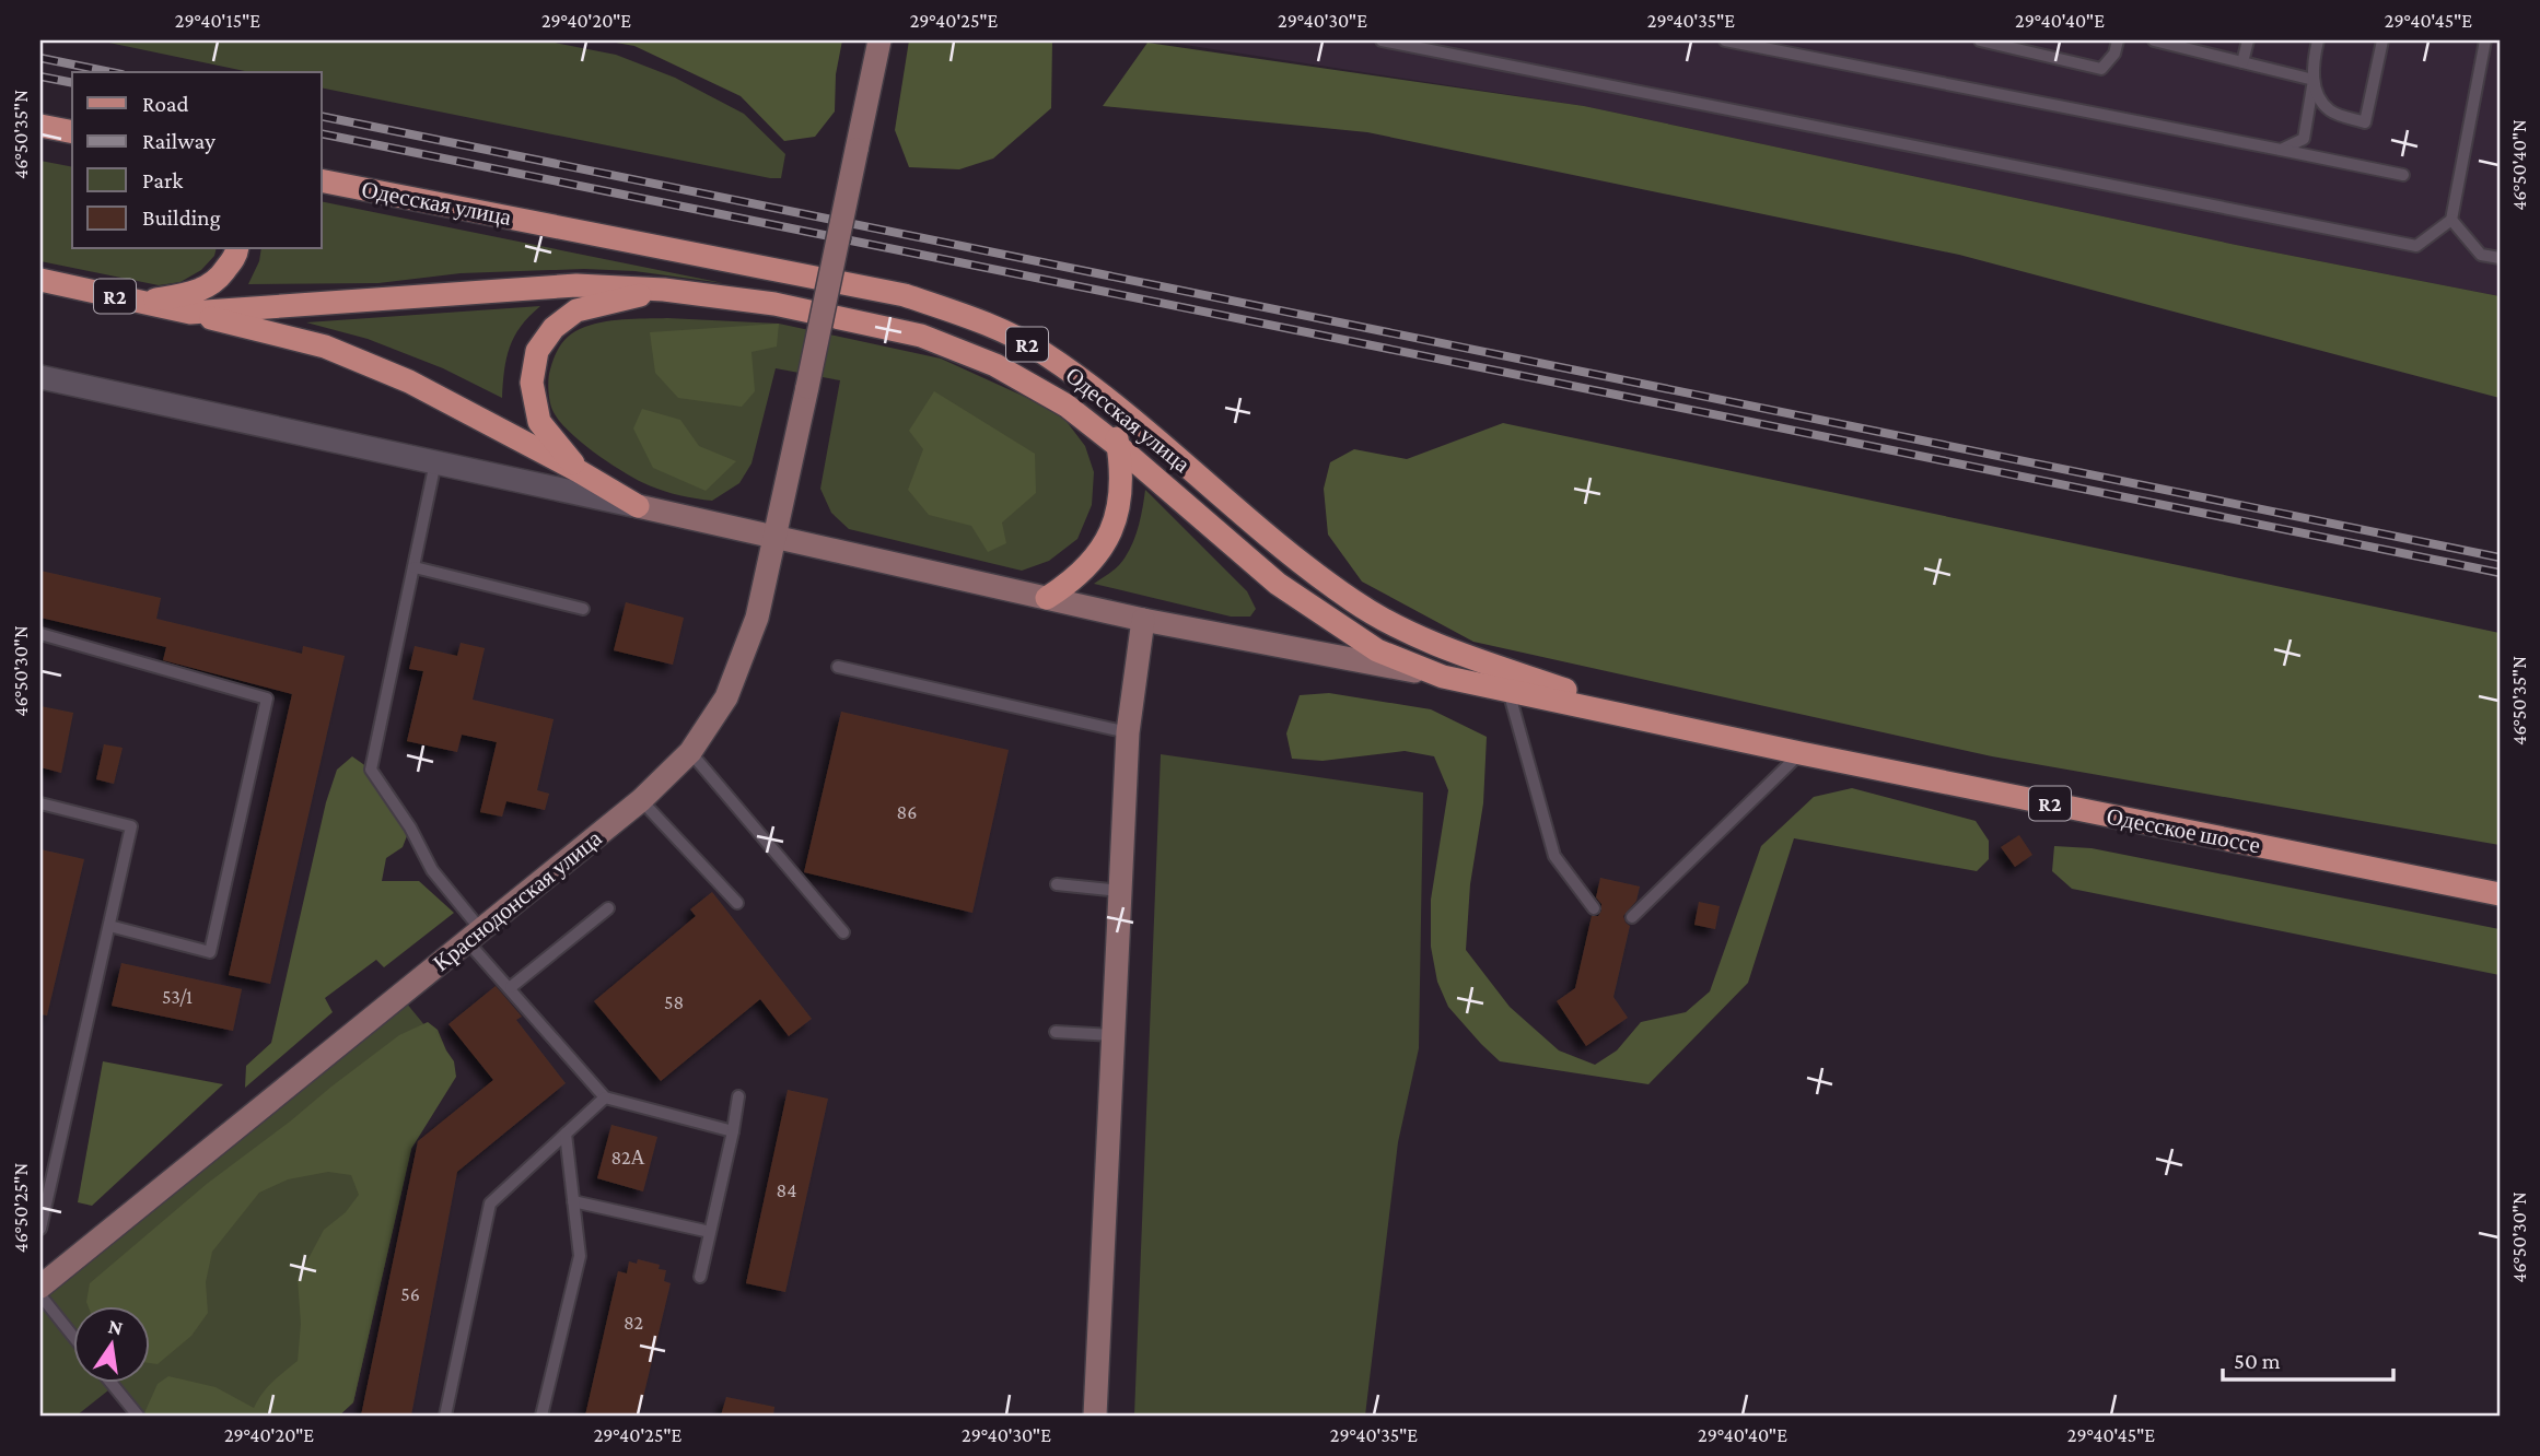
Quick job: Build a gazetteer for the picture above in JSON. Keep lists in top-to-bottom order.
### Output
{
  "streets": {
    "main road": ["Одесская улица", "R2", "Одесское шоссе"],
    "street": ["Краснодонская улица"]
  },
  "crossings": [
    ["Одесская улица", "Одесское шоссе"],
    ["Одесская улица", "Краснодонская улица"]
  ],
  "house_numbers": [
    "86",
    "53/1",
    "58",
    "82А",
    "84",
    "56",
    "82"
  ],
  "legend": [
    "Road",
    "Railway",
    "Park",
    "Building"
  ],
  "scale_bar": "50 m",
  "north": "top",
  "coordinates": [
    "29°40'15\"E",
    "29°40'20\"E",
    "29°40'25\"E",
    "29°40'30\"E",
    "29°40'35\"E",
    "29°40'40\"E",
    "29°40'45\"E",
    "46°50'35\"N",
    "46°50'40\"N",
    "46°50'30\"N",
    "46°50'25\"N"
  ]
}
